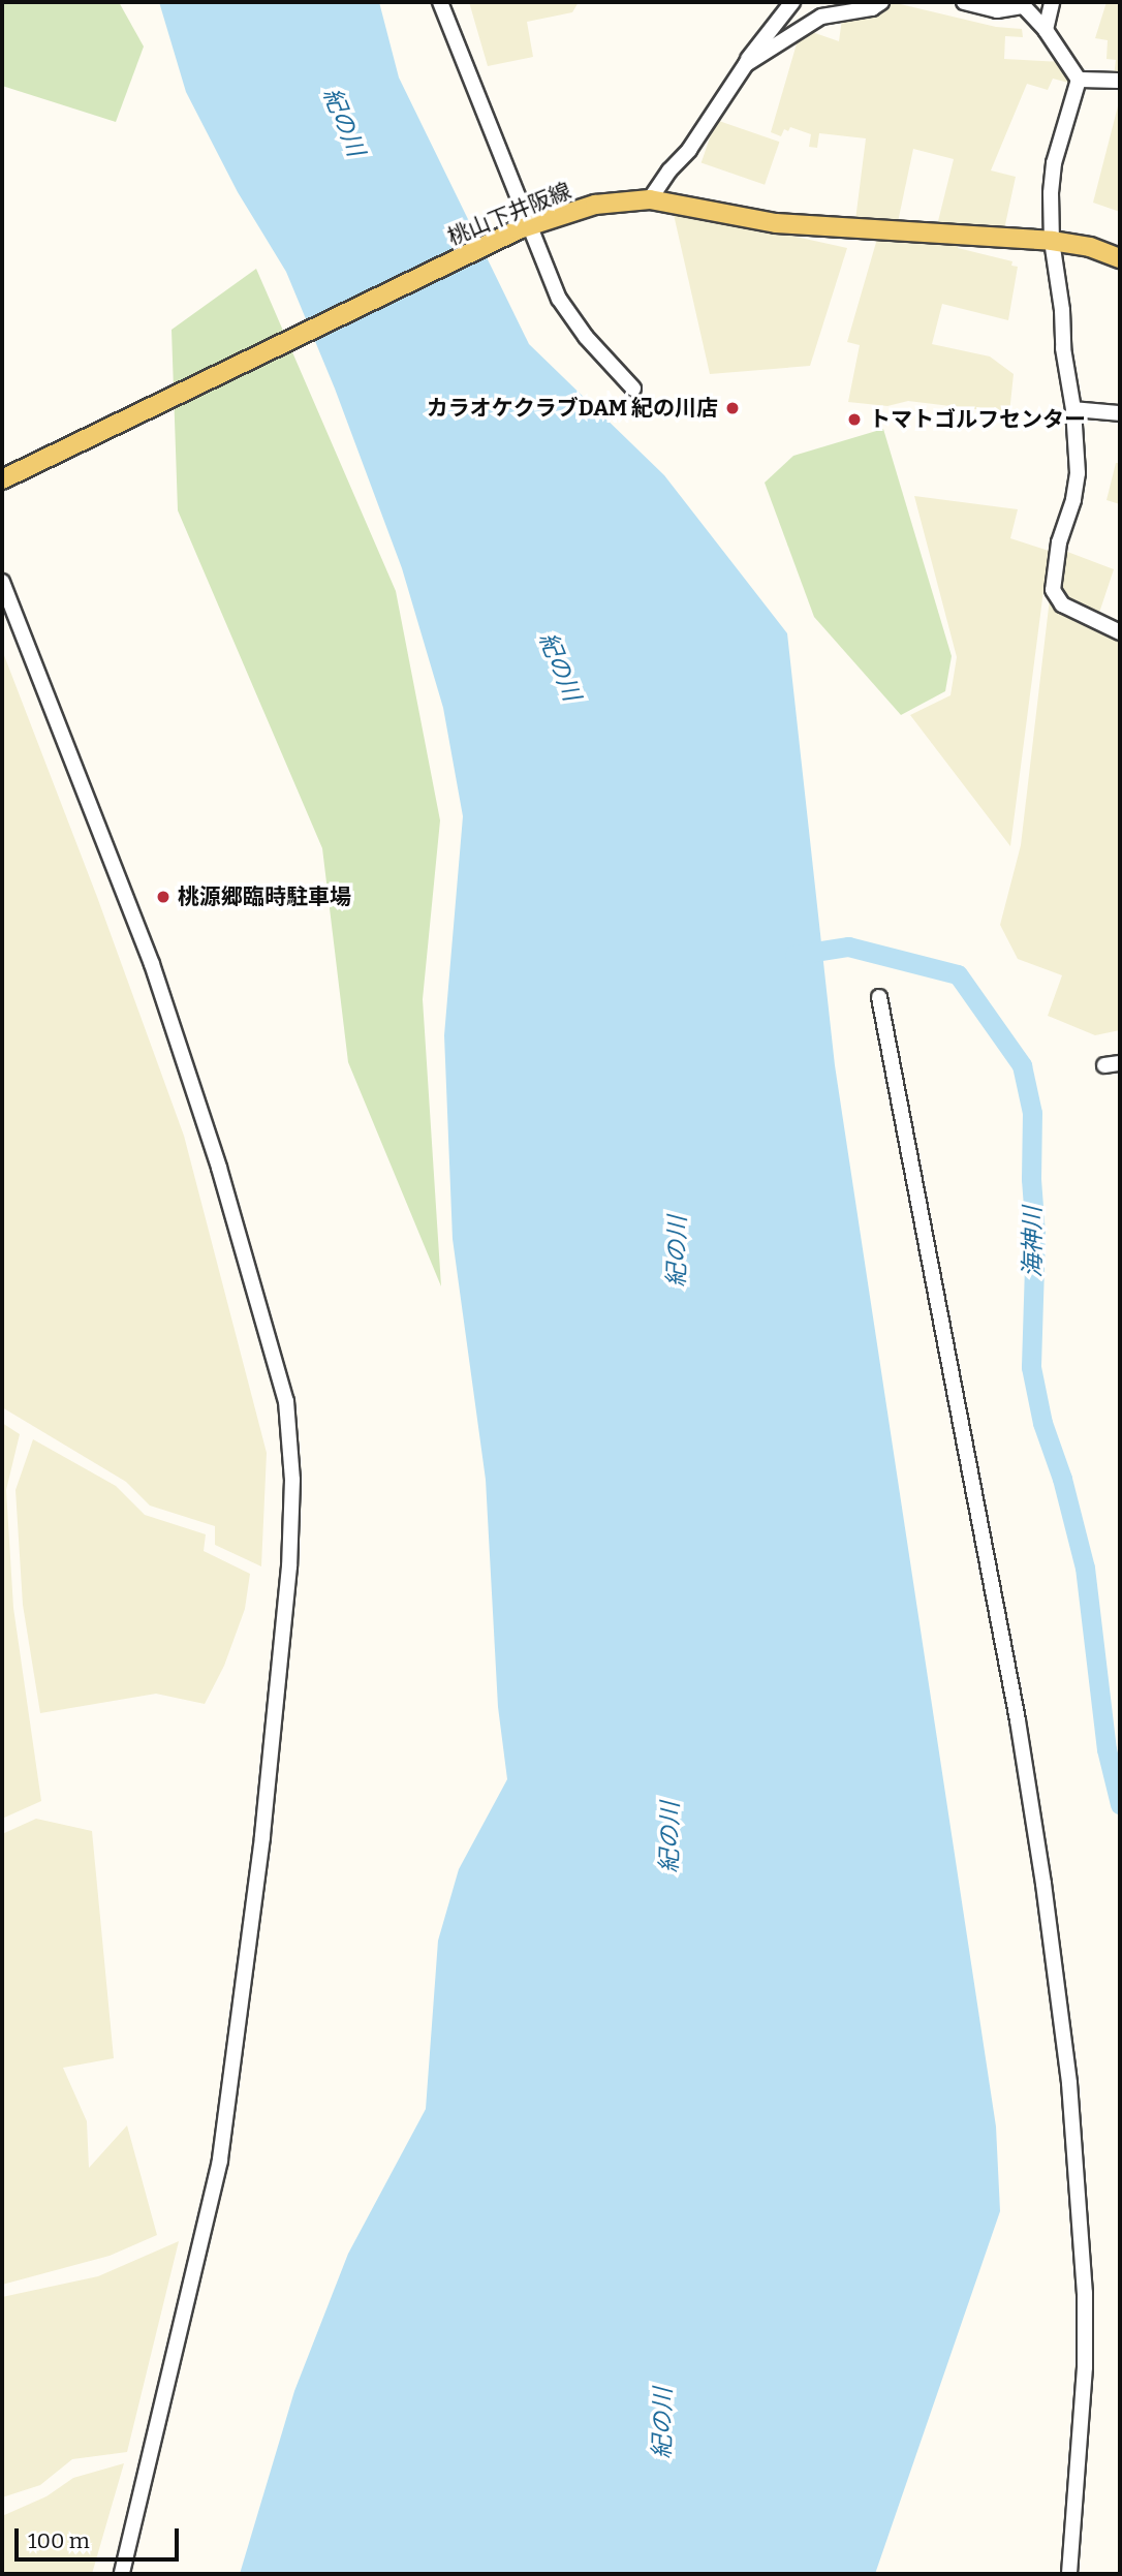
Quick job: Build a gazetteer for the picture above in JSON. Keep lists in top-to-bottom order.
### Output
{
  "streets": {
    "main road": ["桃山下井阪線"]
  },
  "water": ["紀の川", "海神川"],
  "places": ["カラオケクラブDAM 紀の川店", "トマトゴルフセンター", "桃源郷臨時駐車場"],
  "scale_bar": "100 m"
}
